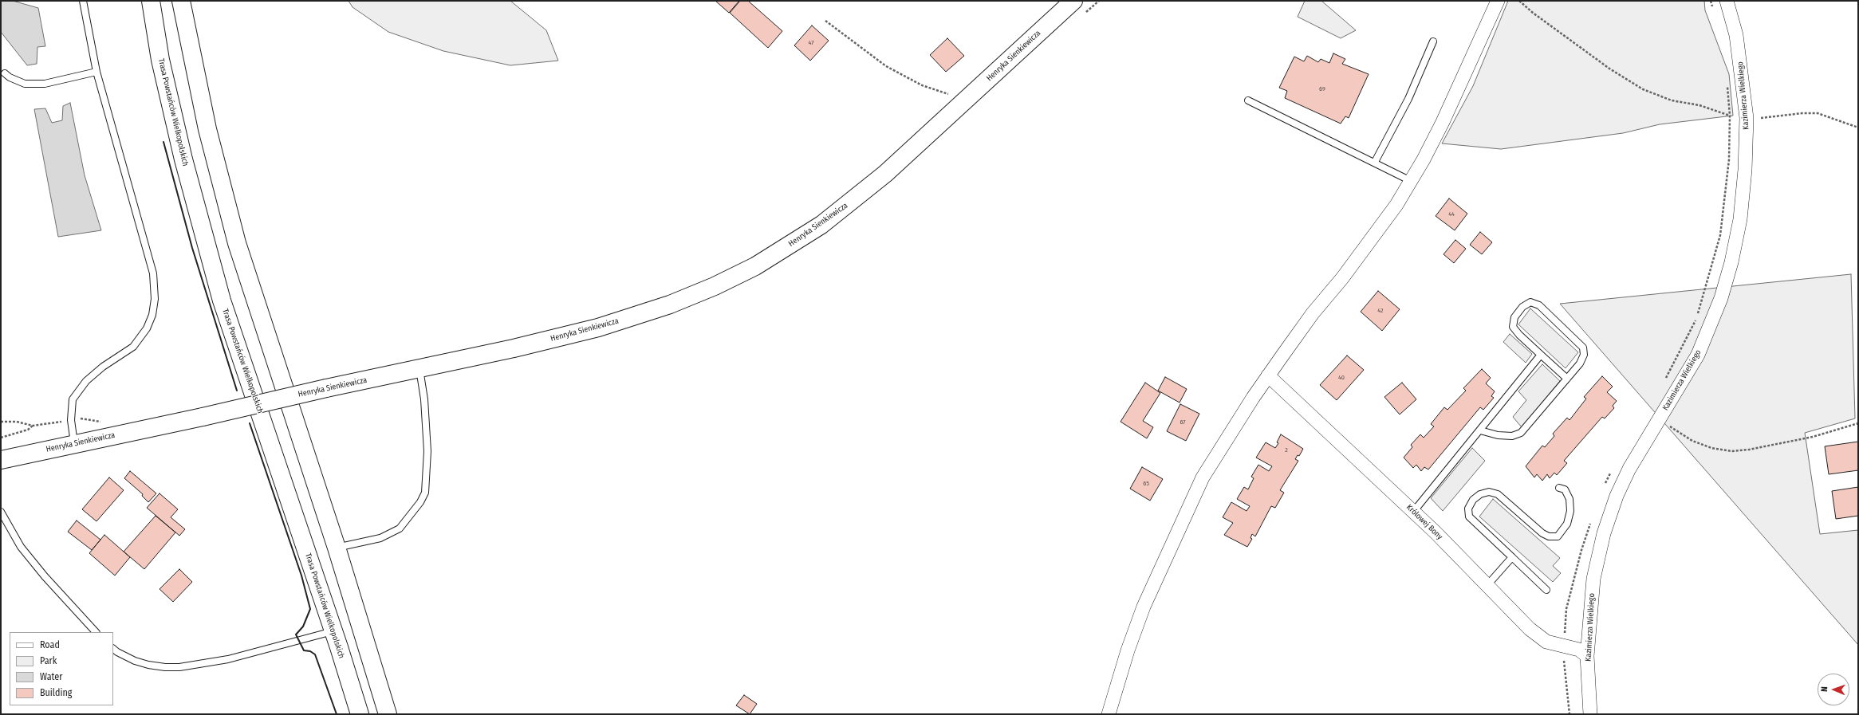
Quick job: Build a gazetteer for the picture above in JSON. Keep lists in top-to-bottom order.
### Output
{
  "streets": {
    "main road": ["Henryka Sienkiewicza", "Trasa Powstańców Wielkopolskich"],
    "street": ["Kazimierza Wielkiego", "Królowej Bony"]
  },
  "crossings": [
    ["Kazimierza Wielkiego", "Królowej Bony"]
  ],
  "house_numbers": [
    "47",
    "69",
    "44",
    "42",
    "40",
    "67",
    "2",
    "65"
  ],
  "legend": [
    "Road",
    "Park",
    "Water",
    "Building"
  ],
  "north": "left"
}
